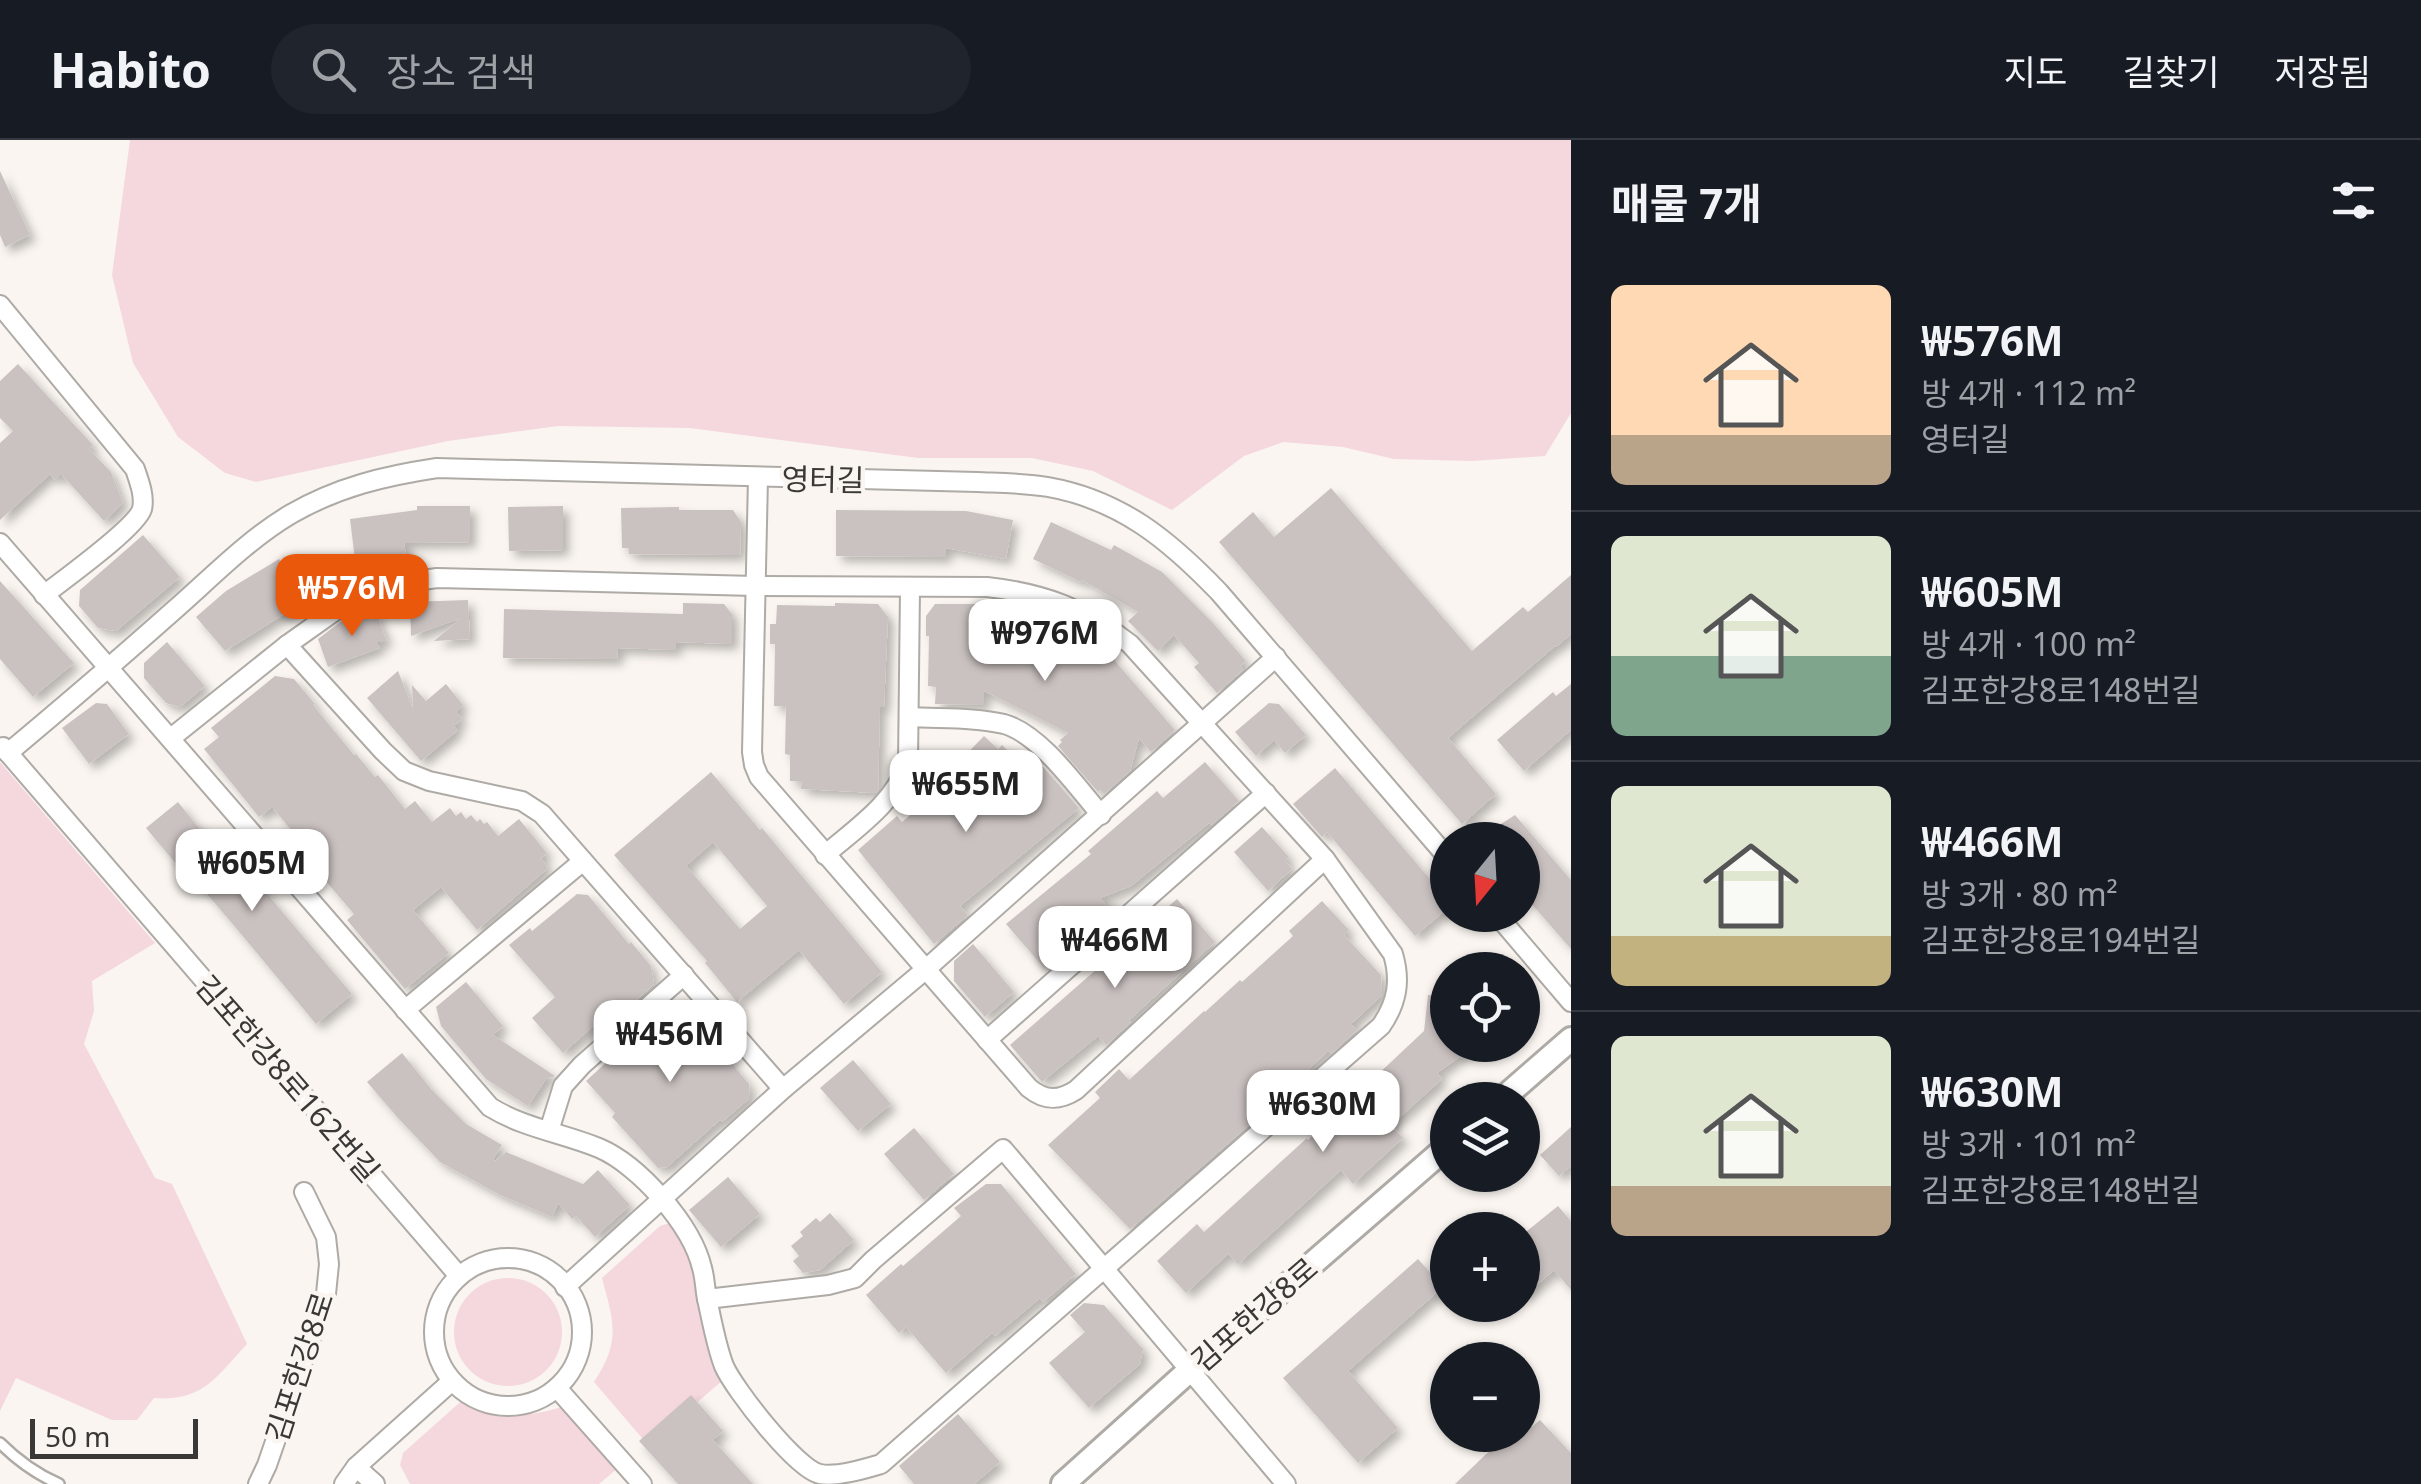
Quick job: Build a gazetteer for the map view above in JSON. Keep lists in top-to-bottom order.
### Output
{
  "streets": {
    "street": ["영터길", "김포한강8로162번길", "김포한강8로"]
  },
  "crossings": [
    ["영터길", "김포한강8로162번길"]
  ],
  "scale_bar": "50 m",
  "north": "bottom",
  "page": {
    "header": "Habito",
    "search": "장소 검색",
    "nav": ["지도", "길찾기", "저장됨"],
    "heading": "매물 7개",
    "list": [
      {
        "name": "₩576M",
        "note": "방 4개 · 112 m² · 영터길"
      },
      {
        "name": "₩605M",
        "note": "방 4개 · 100 m² · 김포한강8로148번길"
      },
      {
        "name": "₩466M",
        "note": "방 3개 · 80 m² · 김포한강8로194번길"
      },
      {
        "name": "₩630M",
        "note": "방 3개 · 101 m² · 김포한강8로148번길"
      }
    ],
    "price": [
      "₩576M",
      "₩976M",
      "₩655M",
      "₩605M",
      "₩466M",
      "₩456M",
      "₩630M"
    ],
    "map_buttons": ["+", "−"],
    "scale": "50 m"
  }
}
